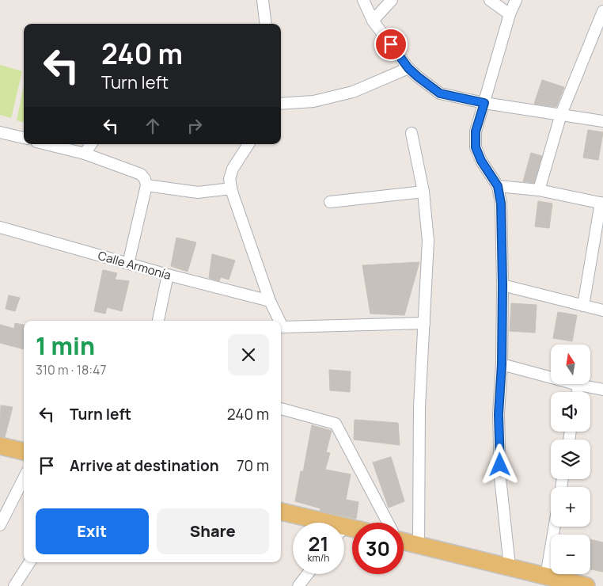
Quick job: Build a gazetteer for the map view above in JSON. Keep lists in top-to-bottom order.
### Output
{
  "streets": {
    "street": ["Calle Armonía"]
  },
  "north": "top",
  "page": {
    "turn": ["240 m", "Turn left"],
    "heading": ["1 min", "310 m · 18:47"],
    "map_buttons": ["+", "−"],
    "list": [
      {
        "name": "Turn left",
        "value": "240 m"
      },
      {
        "name": "Arrive at destination",
        "value": "70 m"
      }
    ],
    "buttons": ["Exit", "Share"],
    "speed": "21 km/h",
    "limit": "30"
  }
}
